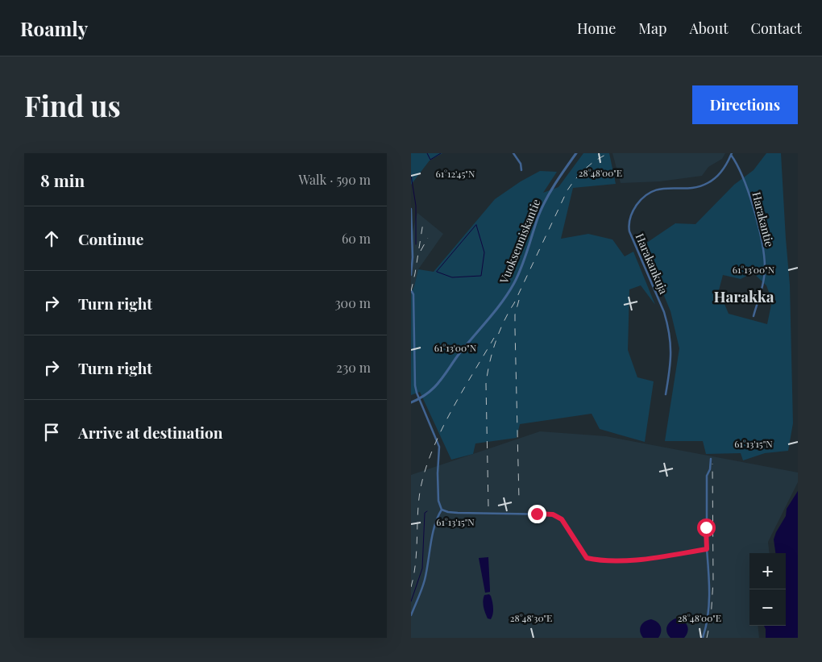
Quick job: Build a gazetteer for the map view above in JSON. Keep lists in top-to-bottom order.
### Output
{
  "streets": {
    "street": ["Harakantie", "Vuoksenniskantie", "Harakankuja"]
  },
  "crossings": [
    ["Harakantie", "Harakankuja"]
  ],
  "districts": ["Harakka"],
  "page": {
    "header": "Roamly",
    "nav": [
      "Home",
      "Map",
      "About",
      "Contact"
    ],
    "buttons": "Directions",
    "title": "Find us",
    "heading": ["8 min", "Walk · 590 m"],
    "list": [
      ["Continue", "60 m"],
      ["Turn right", "300 m"],
      ["Turn right", "230 m"],
      "Arrive at destination"
    ],
    "map_buttons": ["+", "−"]
  },
  "coordinates": [
    "28°48'00\"E",
    "61°12'45\"N",
    "61°13'00\"N",
    "61°13'15\"N",
    "28°48'30\"E"
  ]
}
